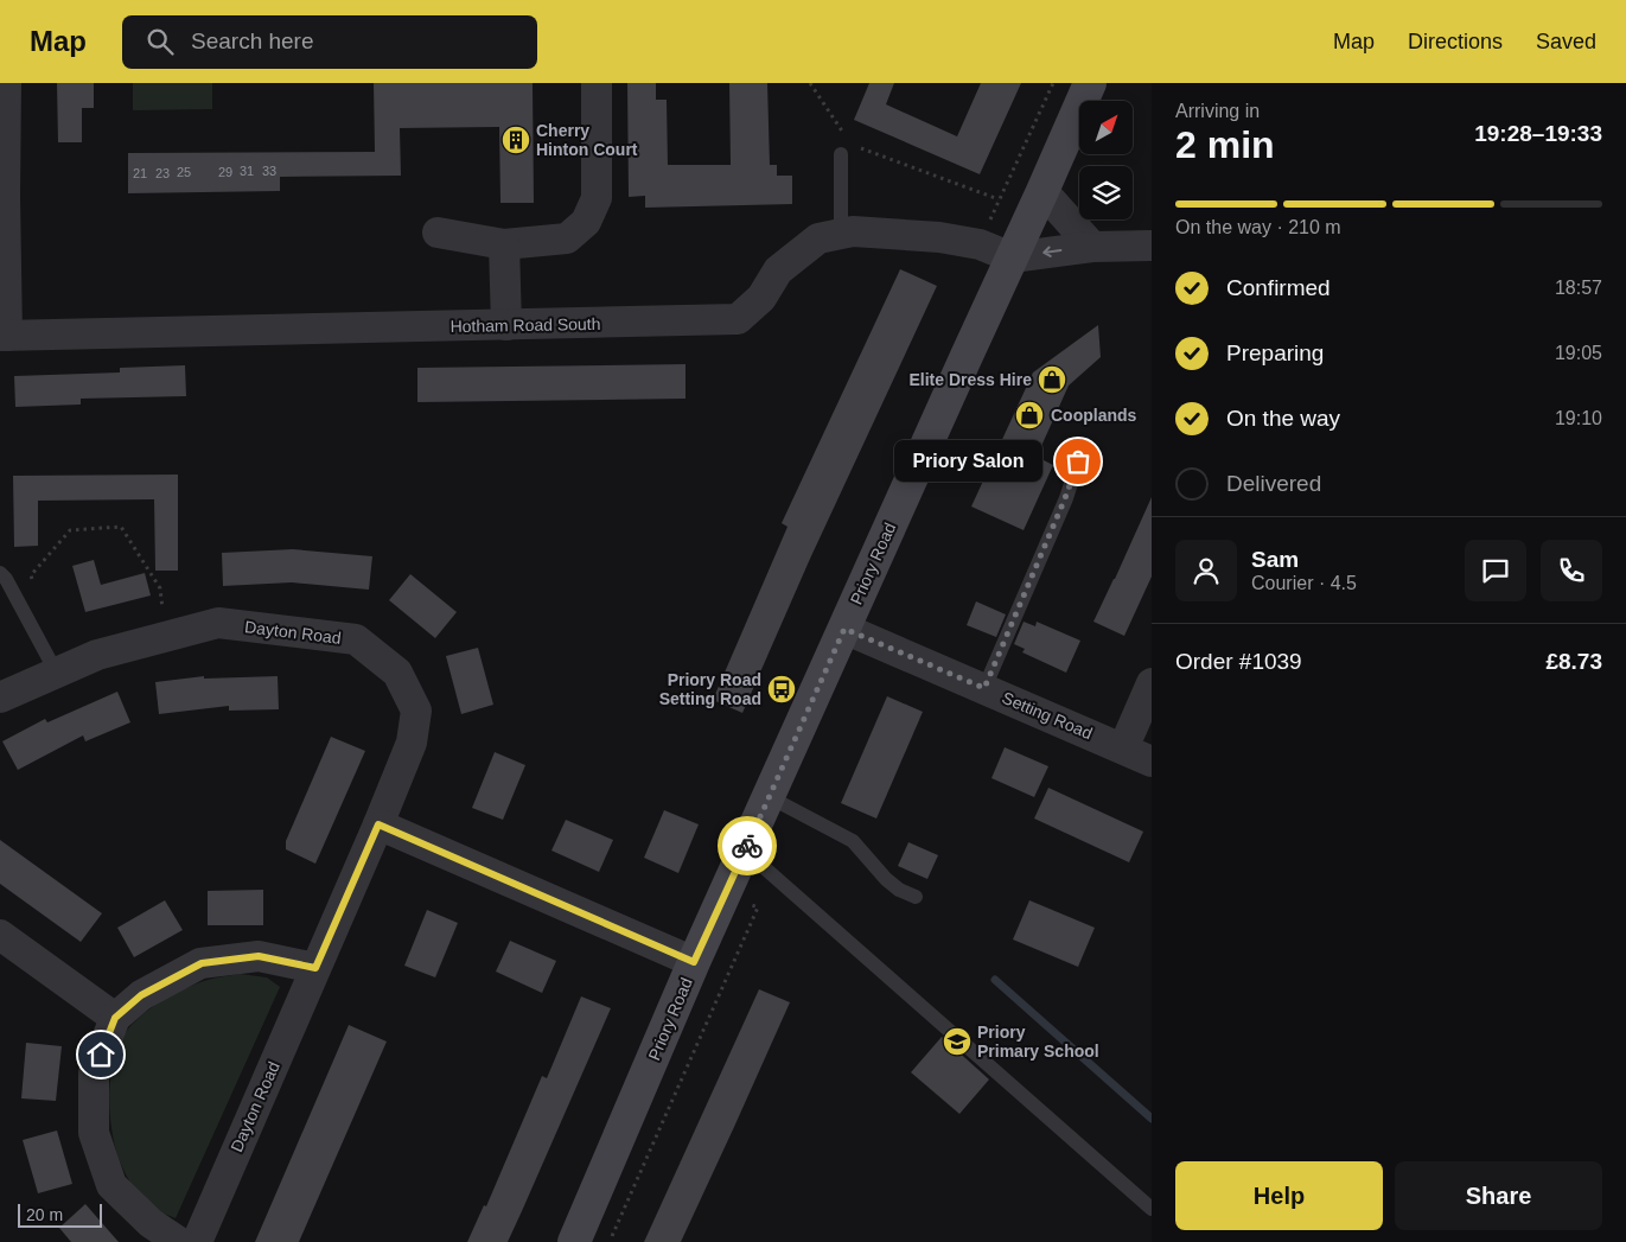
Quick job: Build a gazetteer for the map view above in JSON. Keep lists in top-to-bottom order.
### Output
{
  "streets": {
    "street": [
      "Hotham Road South",
      "Priory Road",
      "Dayton Road",
      "Setting Road"
    ]
  },
  "crossings": [
    ["Hotham Road South", "Priory Road"],
    ["Priory Road", "Setting Road"]
  ],
  "places": {
    "building": ["Cherry Hinton Court"],
    "shop": ["Elite Dress Hire", "Cooplands"],
    "other": ["Priory Salon"],
    "bus stop": ["Priory Road Setting Road"],
    "school or university": ["Priory Primary School"]
  },
  "house_numbers": [
    "31",
    "33",
    "25",
    "29",
    "21",
    "23"
  ],
  "scale_bar": "20 m",
  "north": "top right",
  "page": {
    "header": "Map",
    "search": "Search here",
    "nav": ["Map", "Directions", "Saved"],
    "heading": ["2 min", "Arriving in", "19:28–19:33"],
    "panel": [
      "Sam",
      "Courier · 4.5",
      "Order #1039",
      "£8.73"
    ],
    "bar": "On the way · 210 m",
    "list": [
      ["Confirmed", "18:57"],
      ["Preparing", "19:05"],
      ["On the way", "19:10"],
      "Delivered"
    ],
    "bubble": "Priory Salon",
    "buttons": ["Help", "Share"],
    "scale": "20 m"
  }
}
